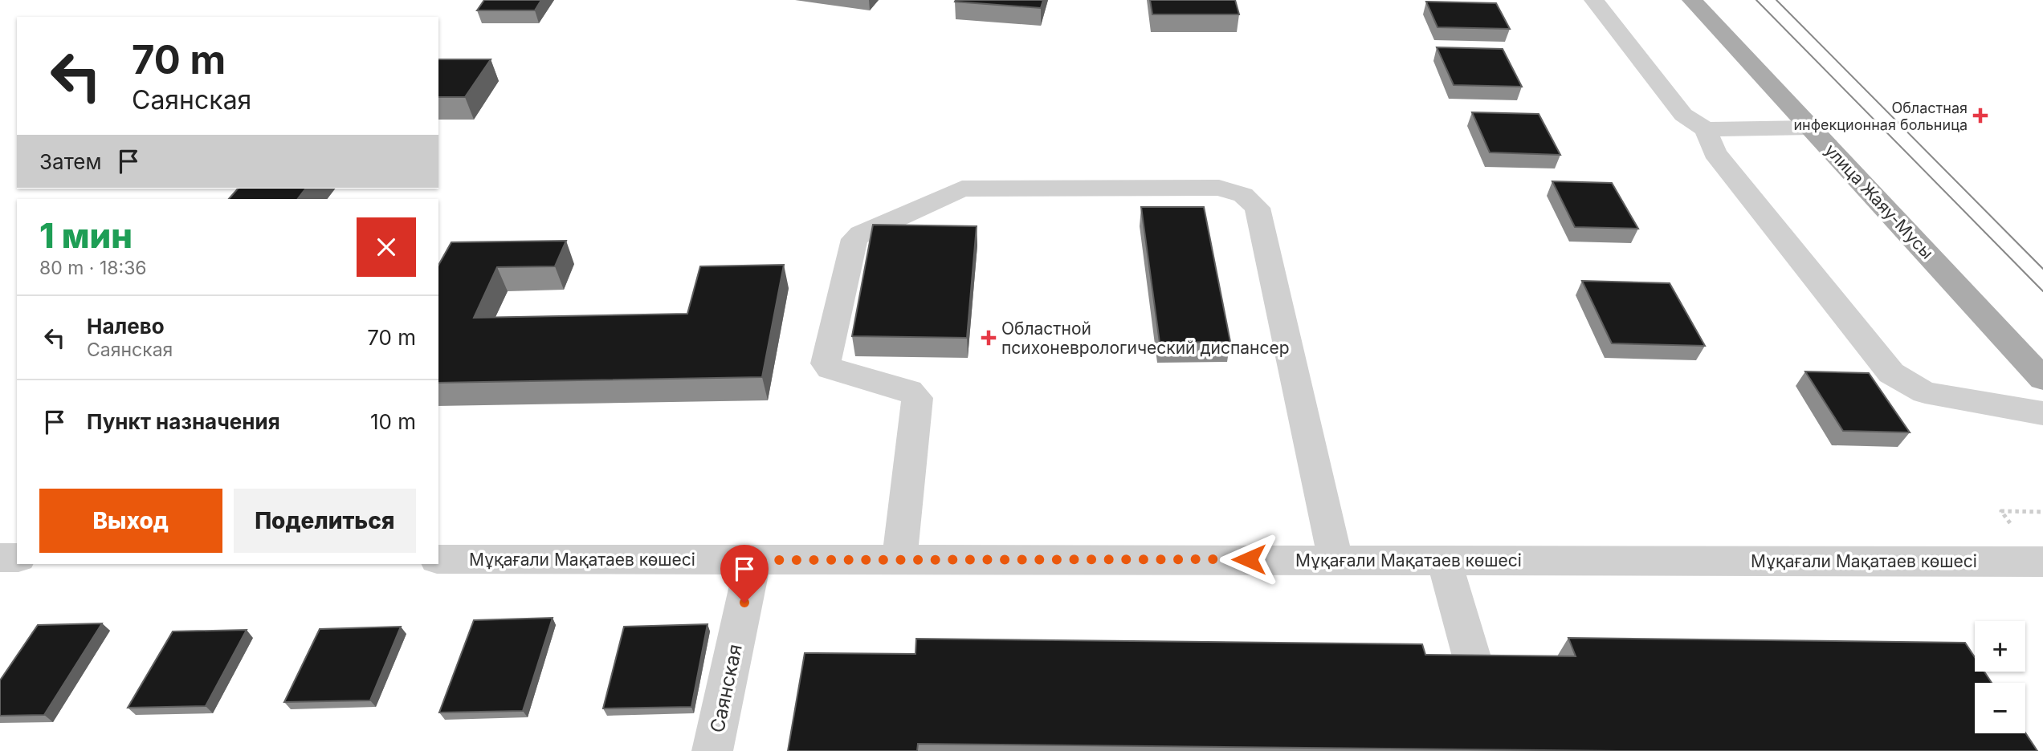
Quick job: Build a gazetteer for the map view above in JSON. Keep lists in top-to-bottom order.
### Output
{
  "streets": {
    "main road": ["улица Жаяу-Мусы"],
    "street": ["Мұқағали Мақатаев көшесі", "Саянская"]
  },
  "crossings": [
    ["Мұқағали Мақатаев көшесі", "Саянская"]
  ],
  "places": {
    "health": ["Областная инфекционная больница", "Областной психоневрологический диспансер"]
  },
  "page": {
    "turn": ["70 m", "Саянская"],
    "then": "Затем",
    "heading": ["1 мин", "80 m · 18:36"],
    "list": [
      {
        "name": "Налево",
        "note": "Саянская",
        "value": "70 m"
      },
      {
        "name": "Пункт назначения",
        "value": "10 m"
      }
    ],
    "buttons": ["Выход", "Поделиться"],
    "map_buttons": ["+", "−"]
  }
}
